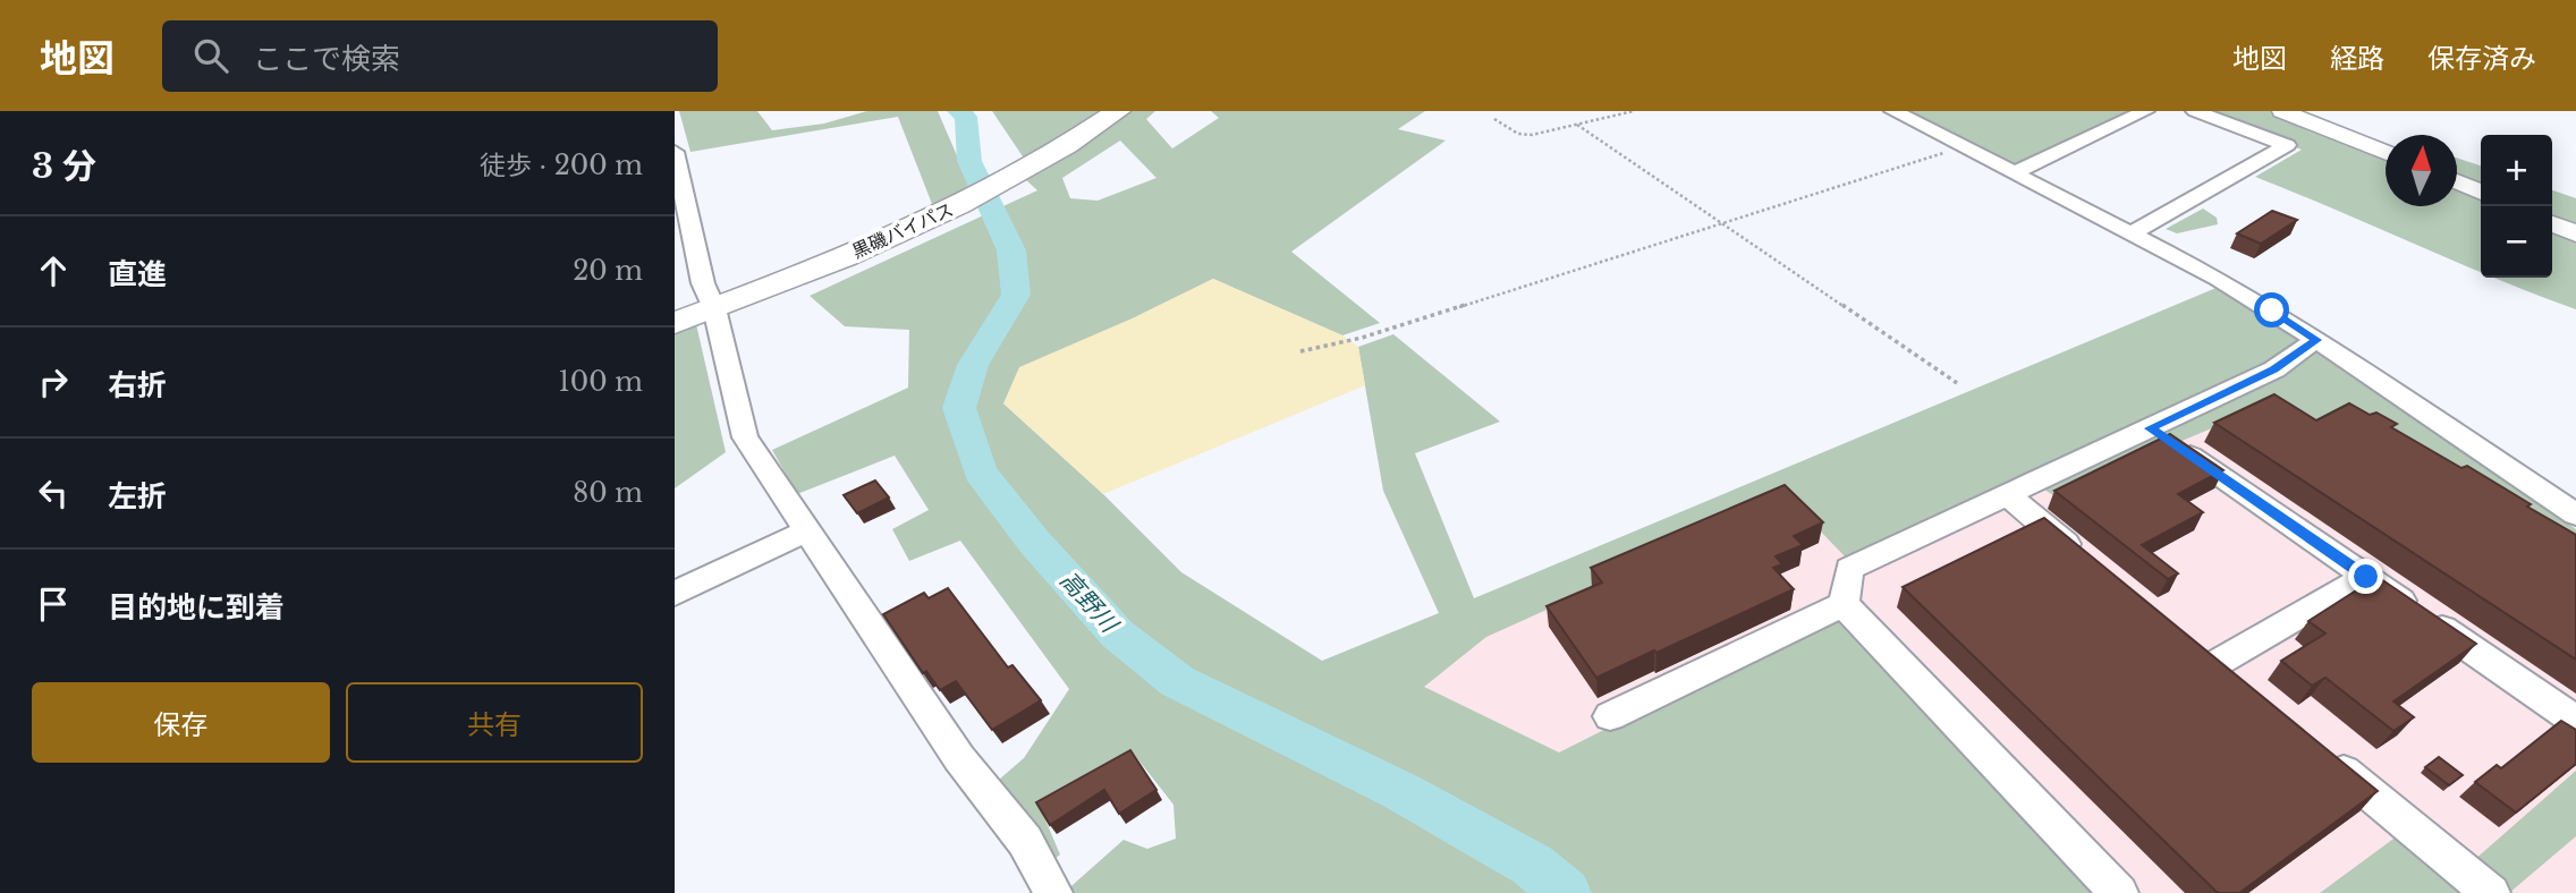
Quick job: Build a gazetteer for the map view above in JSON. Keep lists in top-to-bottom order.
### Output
{
  "streets": {
    "highway": ["黒磯バイパス"]
  },
  "water": ["高野川"],
  "north": "top",
  "page": {
    "header": "地図",
    "search": "ここで検索",
    "nav": ["地図", "経路", "保存済み"],
    "heading": ["3 分", "徒歩 · 200 m"],
    "map_buttons": ["+", "−"],
    "list": [
      ["直進", "20 m"],
      ["右折", "100 m"],
      ["左折", "80 m"],
      "目的地に到着"
    ],
    "buttons": ["保存", "共有"]
  }
}
